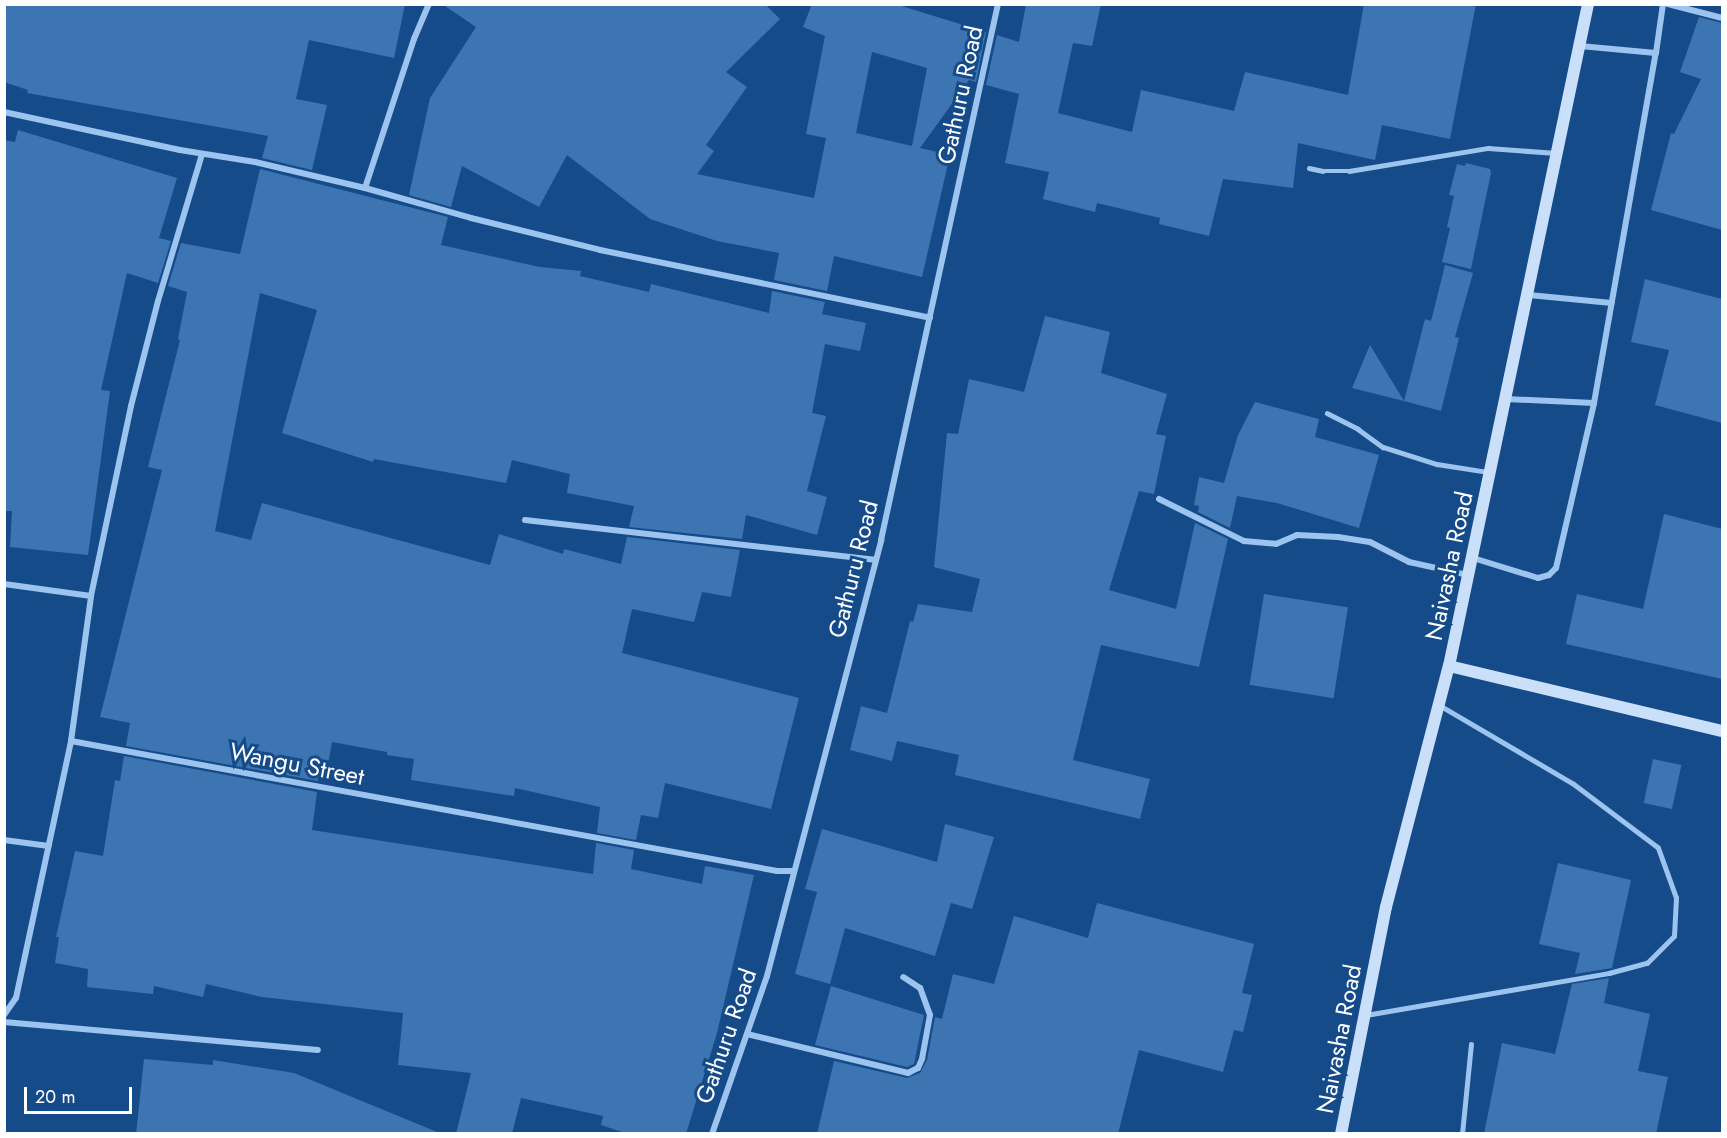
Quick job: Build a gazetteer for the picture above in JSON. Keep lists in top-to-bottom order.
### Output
{
  "streets": {
    "main road": ["Naivasha Road"],
    "street": ["Gathuru Road", "Wangu Street"]
  },
  "crossings": [
    ["Gathuru Road", "Wangu Street"]
  ],
  "scale_bar": "20 m"
}
